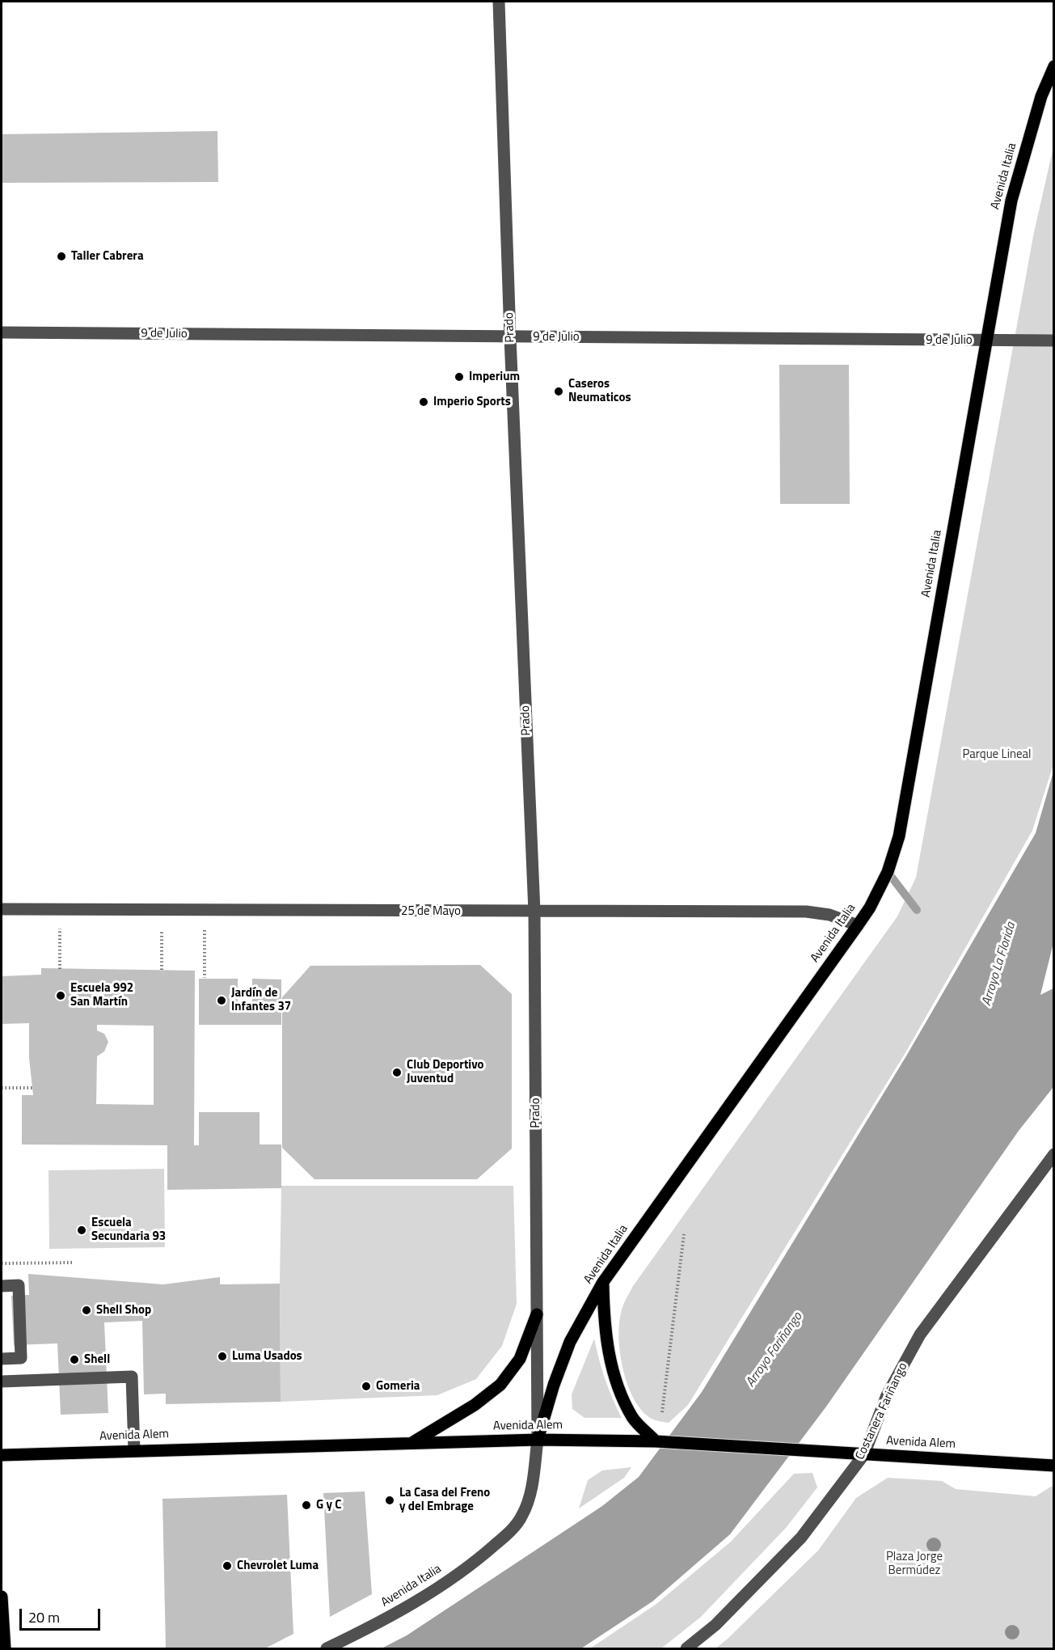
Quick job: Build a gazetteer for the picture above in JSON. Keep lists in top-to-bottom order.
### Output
{
  "streets": {
    "main road": ["Avenida Italia", "Avenida Alem"],
    "street": [
      "Prado",
      "9 de Julio",
      "25 de Mayo",
      "Costanera Fariñango"
    ]
  },
  "crossings": [
    ["Avenida Italia", "Prado"],
    ["Avenida Italia", "9 de Julio"],
    ["Avenida Italia", "25 de Mayo"],
    ["Avenida Italia", "Avenida Alem"],
    ["Prado", "9 de Julio"],
    ["Prado", "25 de Mayo"],
    ["Prado", "Avenida Alem"],
    ["Costanera Fariñango", "Avenida Alem"]
  ],
  "water": ["Arroyo La Florida", "Arroyo Fariñango"],
  "parks": ["Parque Lineal", "Plaza Jorge Bermúdez"],
  "places": [
    "Taller Cabrera",
    "Imperium",
    "Caseros Neumaticos",
    "Imperio Sports",
    "Escuela 992 San Martín",
    "Jardín de Infantes 37",
    "Club Deportivo Juventud",
    "Escuela Secundaria 93",
    "Shell Shop",
    "Luma Usados",
    "Shell",
    "Gomeria",
    "La Casa del Freno y del Embrage",
    "G y C",
    "Chevrolet Luma"
  ],
  "scale_bar": "20 m"
}
